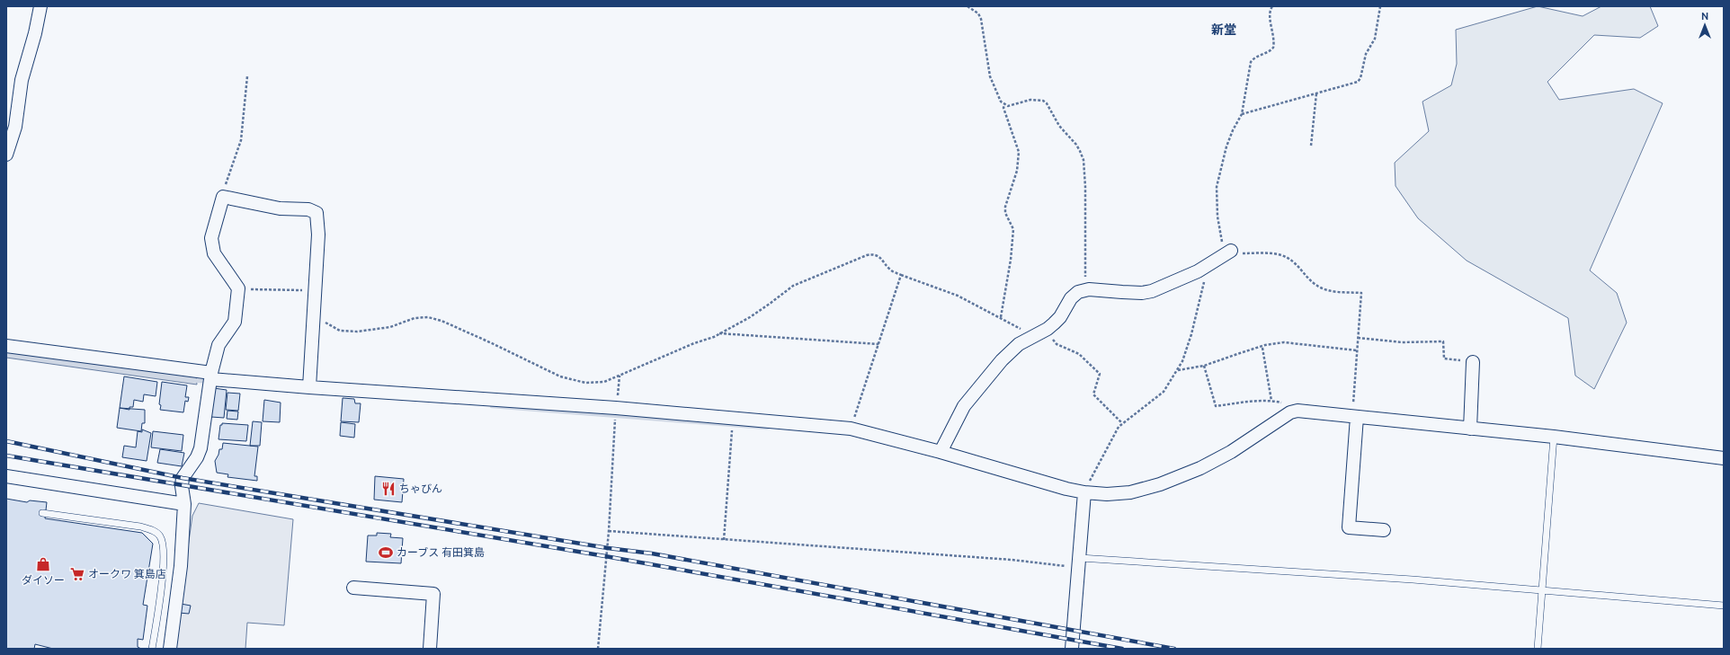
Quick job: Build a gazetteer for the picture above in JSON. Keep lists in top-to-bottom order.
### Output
{
  "districts": ["新堂"],
  "places": {
    "restaurant": ["ちゃびん"],
    "sports": ["カーブス 有田箕島"],
    "shop": ["ダイソー"],
    "supermarket": ["オークワ 箕島店"]
  },
  "north": "top"
}
